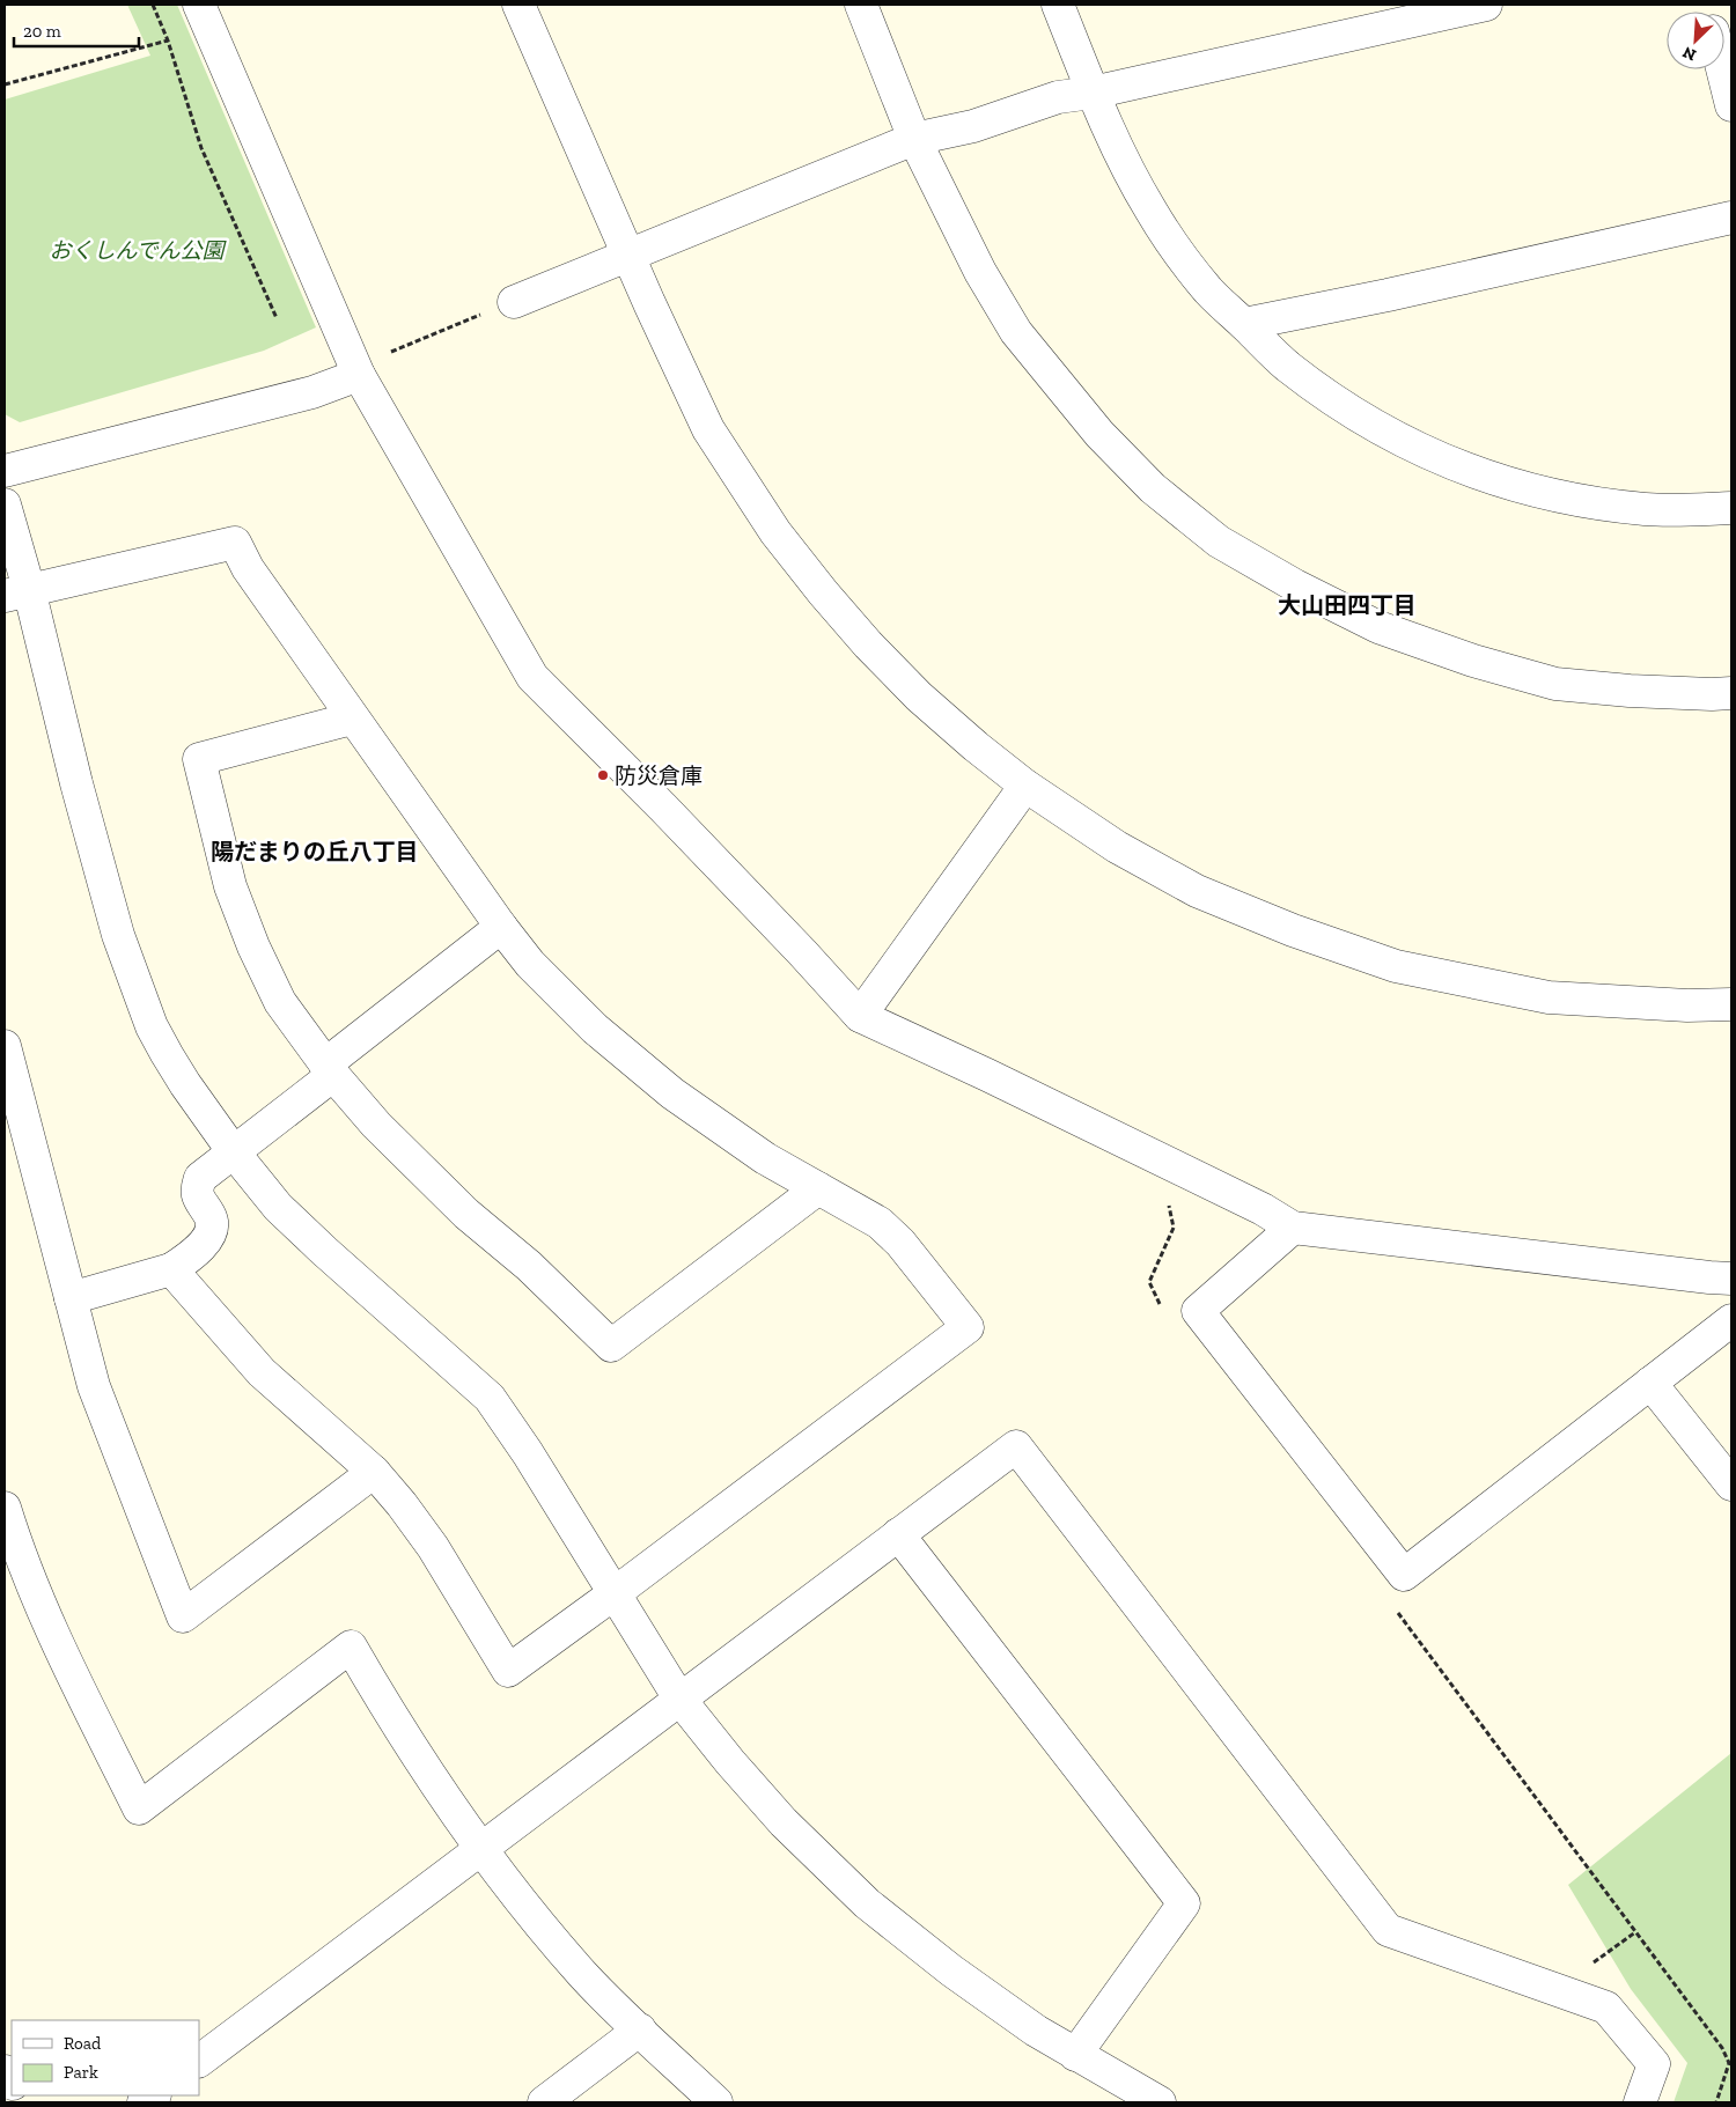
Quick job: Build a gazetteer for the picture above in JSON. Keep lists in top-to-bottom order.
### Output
{
  "districts": ["大山田四丁目", "陽だまりの丘八丁目"],
  "parks": ["おくしんでん公園"],
  "places": ["防災倉庫"],
  "legend": ["Road", "Park"],
  "scale_bar": "20 m",
  "north": "bottom left"
}
